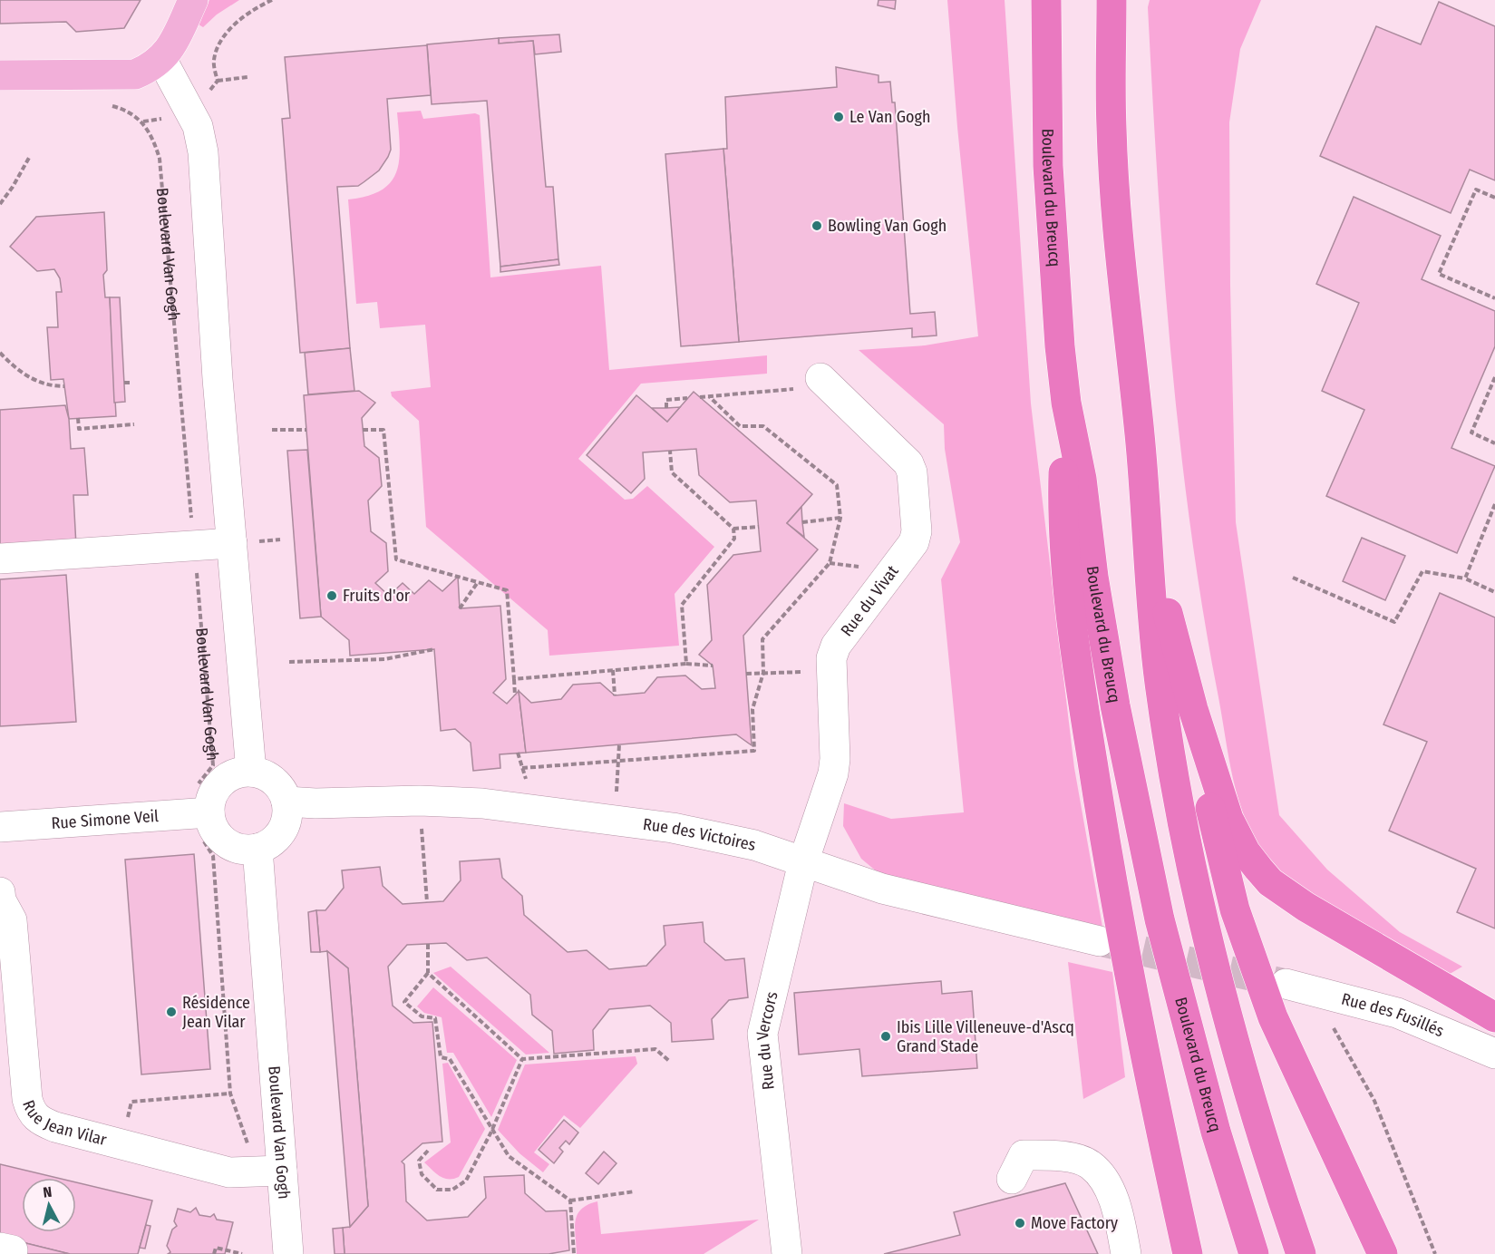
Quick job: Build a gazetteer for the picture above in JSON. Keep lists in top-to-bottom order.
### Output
{
  "streets": {
    "highway": ["Boulevard du Breucq"],
    "street": [
      "Boulevard Van Gogh",
      "Rue du Vivat",
      "Rue Simone Veil",
      "Rue des Victoires",
      "Rue des Fusillés",
      "Rue du Vercors",
      "Rue Jean Vilar"
    ]
  },
  "crossings": [
    ["Boulevard Van Gogh", "Rue Simone Veil"],
    ["Boulevard Van Gogh", "Rue des Victoires"],
    ["Boulevard Van Gogh", "Rue Jean Vilar"],
    ["Rue du Vivat", "Rue des Victoires"],
    ["Rue du Vivat", "Rue du Vercors"],
    ["Rue Simone Veil", "Rue des Victoires"],
    ["Rue des Victoires", "Rue du Vercors"]
  ],
  "places": [
    "Le Van Gogh",
    "Bowling Van Gogh",
    "Fruits d'or",
    "Résidence Jean Vilar",
    "Ibis Lille Villeneuve-d'Ascq Grand Stade",
    "Move Factory"
  ],
  "north": "top"
}
